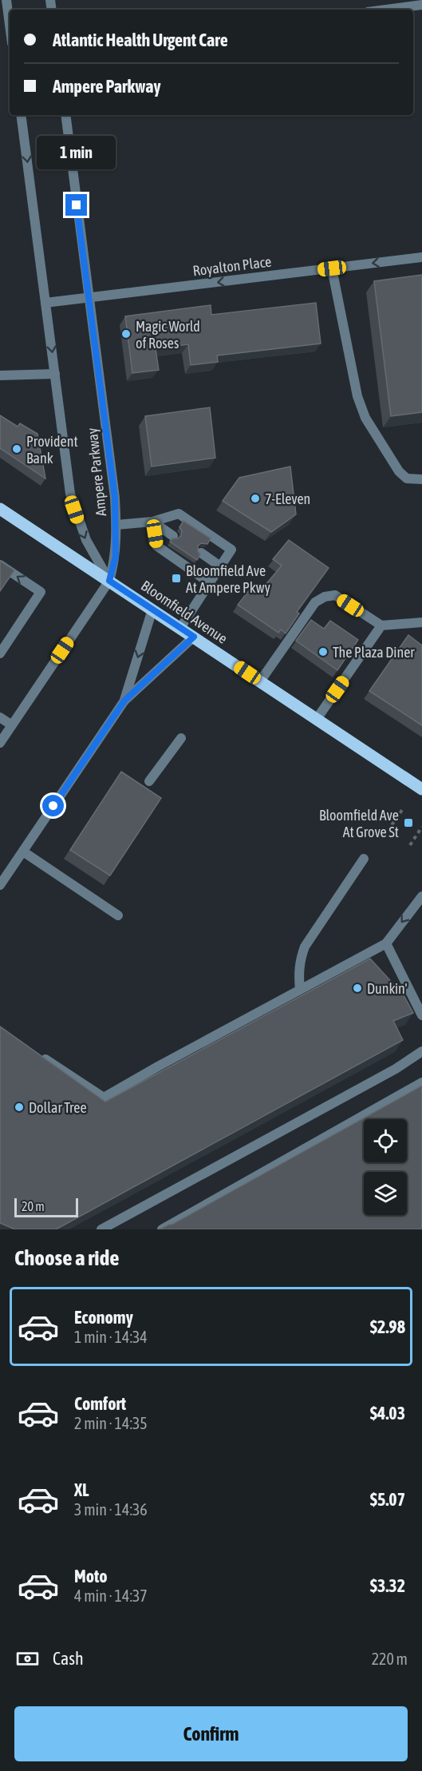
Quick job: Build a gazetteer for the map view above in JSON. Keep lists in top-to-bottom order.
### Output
{
  "streets": {
    "main road": ["Bloomfield Avenue"],
    "street": ["Royalton Place", "Ampere Parkway"]
  },
  "crossings": [
    ["Royalton Place", "Ampere Parkway"],
    ["Ampere Parkway", "Bloomfield Avenue"]
  ],
  "one_way": ["Royalton Place"],
  "places": {
    "other": [
      "Magic World of Roses",
      "Provident Bank",
      "7-Eleven",
      "The Plaza Diner",
      "Dunkin'",
      "Dollar Tree"
    ],
    "transit": ["Bloomfield Ave At Ampere Pkwy", "Bloomfield Ave At Grove St"]
  },
  "scale_bar": "20 m",
  "page": {
    "banner": ["Atlantic Health Urgent Care", "Ampere Parkway"],
    "bubble": "1 min",
    "scale": "20 m",
    "heading": "Choose a ride",
    "list": [
      {
        "name": "Economy",
        "note": "1 min · 14:34",
        "value": "$2.98"
      },
      {
        "name": "Comfort",
        "note": "2 min · 14:35",
        "value": "$4.03"
      },
      {
        "name": "XL",
        "note": "3 min · 14:36",
        "value": "$5.07"
      },
      {
        "name": "Moto",
        "note": "4 min · 14:37",
        "value": "$3.32"
      }
    ],
    "pay": ["Cash", "220 m"],
    "buttons": "Confirm"
  }
}
